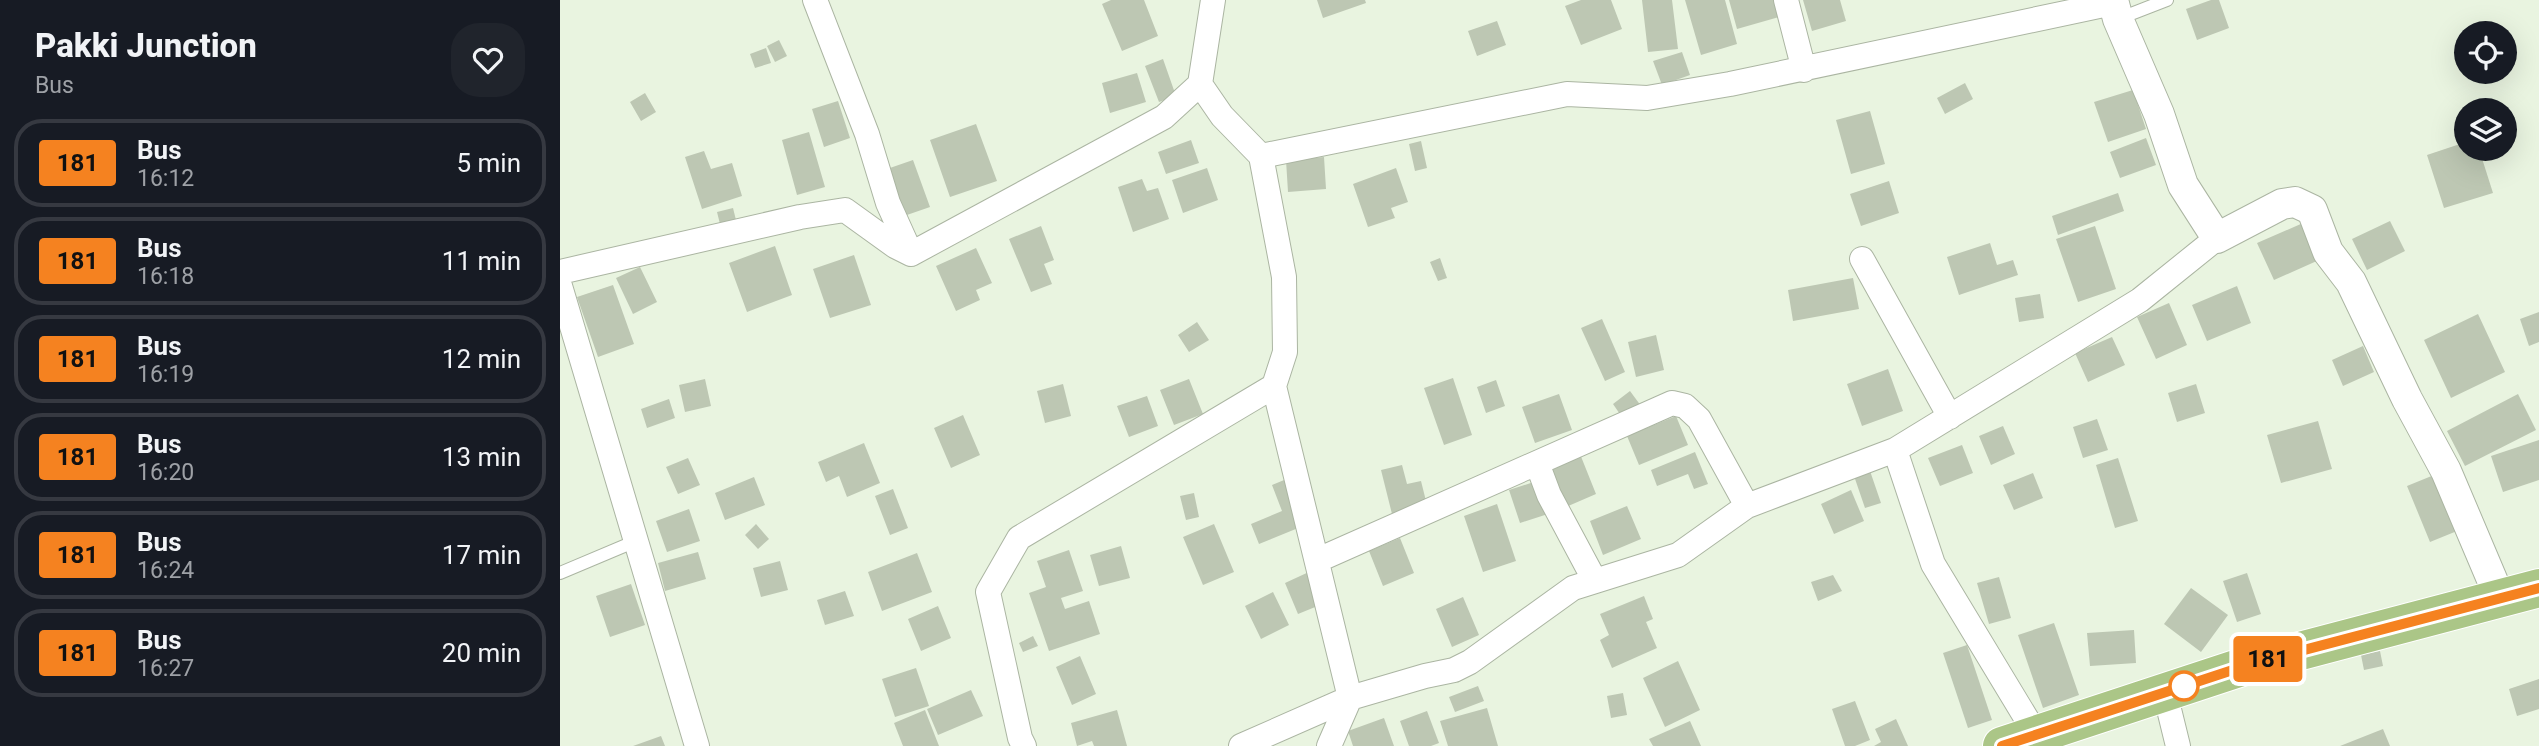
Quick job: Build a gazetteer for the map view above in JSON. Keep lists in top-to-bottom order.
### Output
{
  "lines": ["bus line 181"],
  "page": {
    "heading": ["Pakki Junction", "Bus"],
    "on_map": "181",
    "list": [
      {
        "mark": "181",
        "name": "Bus",
        "note": "16:12",
        "value": "5 min"
      },
      {
        "mark": "181",
        "name": "Bus",
        "note": "16:18",
        "value": "11 min"
      },
      {
        "mark": "181",
        "name": "Bus",
        "note": "16:19",
        "value": "12 min"
      },
      {
        "mark": "181",
        "name": "Bus",
        "note": "16:20",
        "value": "13 min"
      },
      {
        "mark": "181",
        "name": "Bus",
        "note": "16:24",
        "value": "17 min"
      },
      {
        "mark": "181",
        "name": "Bus",
        "note": "16:27",
        "value": "20 min"
      }
    ]
  }
}
